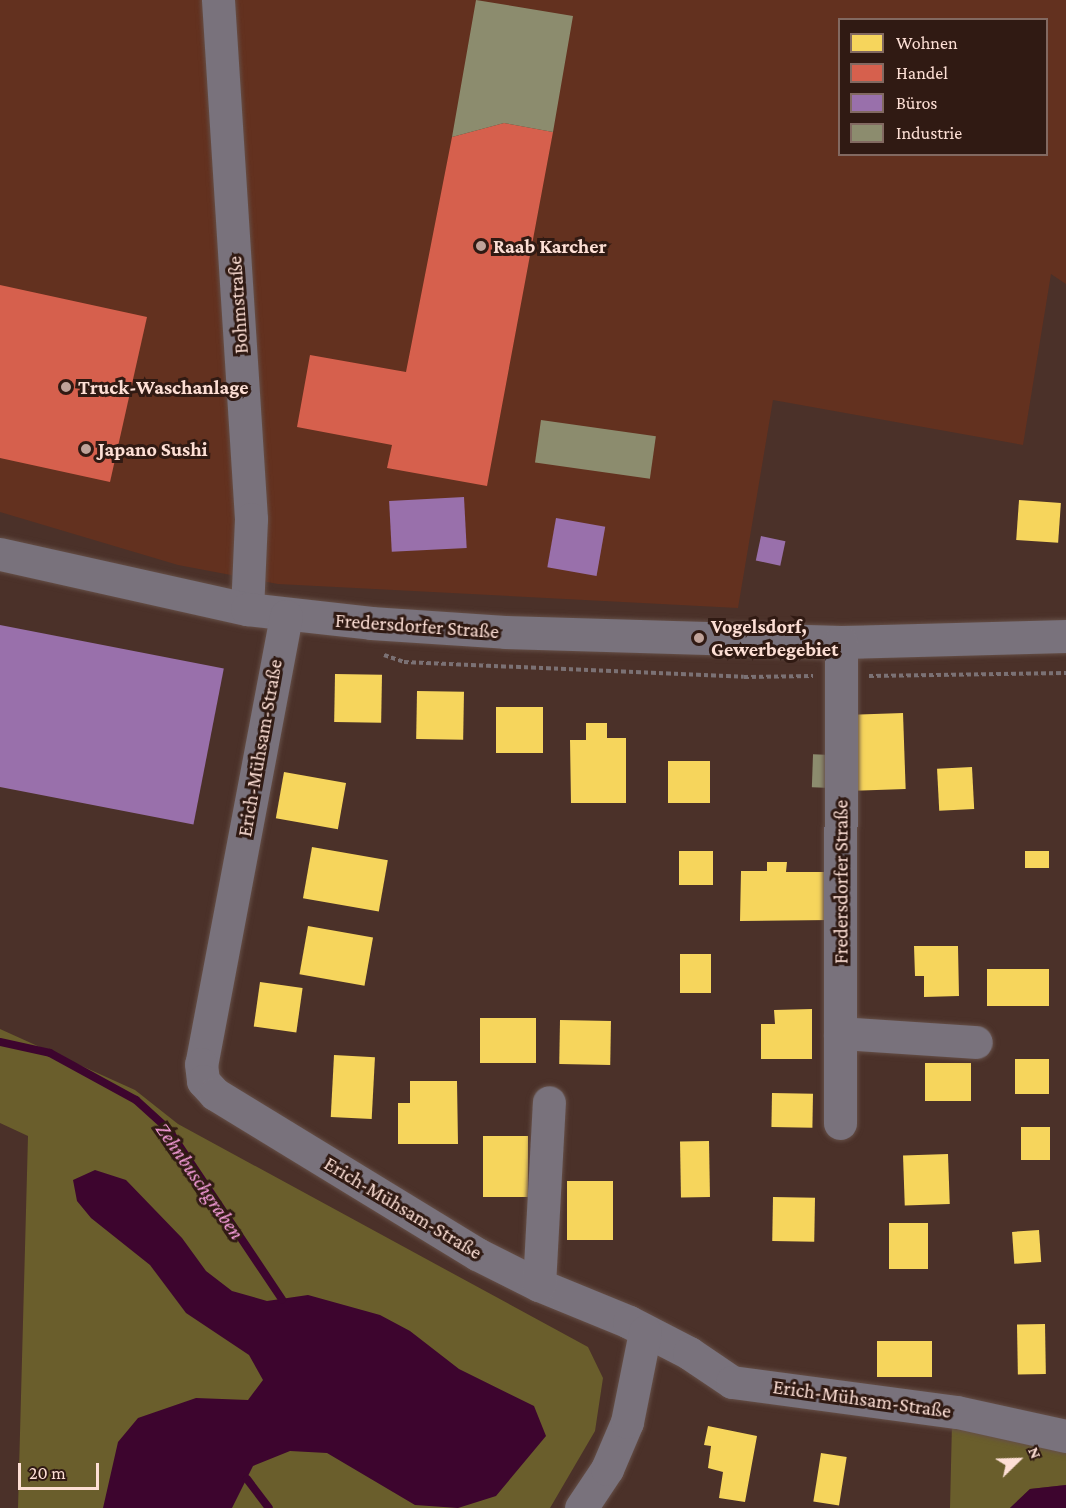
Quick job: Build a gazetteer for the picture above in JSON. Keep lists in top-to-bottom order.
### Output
{
  "streets": {
    "street": ["Bohmstraße", "Fredersdorfer Straße", "Erich-Mühsam-Straße"]
  },
  "crossings": [
    ["Bohmstraße", "Fredersdorfer Straße"],
    ["Fredersdorfer Straße", "Erich-Mühsam-Straße"]
  ],
  "water": ["Zehnbuschgraben"],
  "places": [
    "Raab Karcher",
    "Truck-Waschanlage",
    "Japano Sushi",
    "Vogelsdorf, Gewerbegebiet"
  ],
  "legend": [
    "Wohnen",
    "Handel",
    "Büros",
    "Industrie"
  ],
  "scale_bar": "20 m",
  "north": "top right"
}
